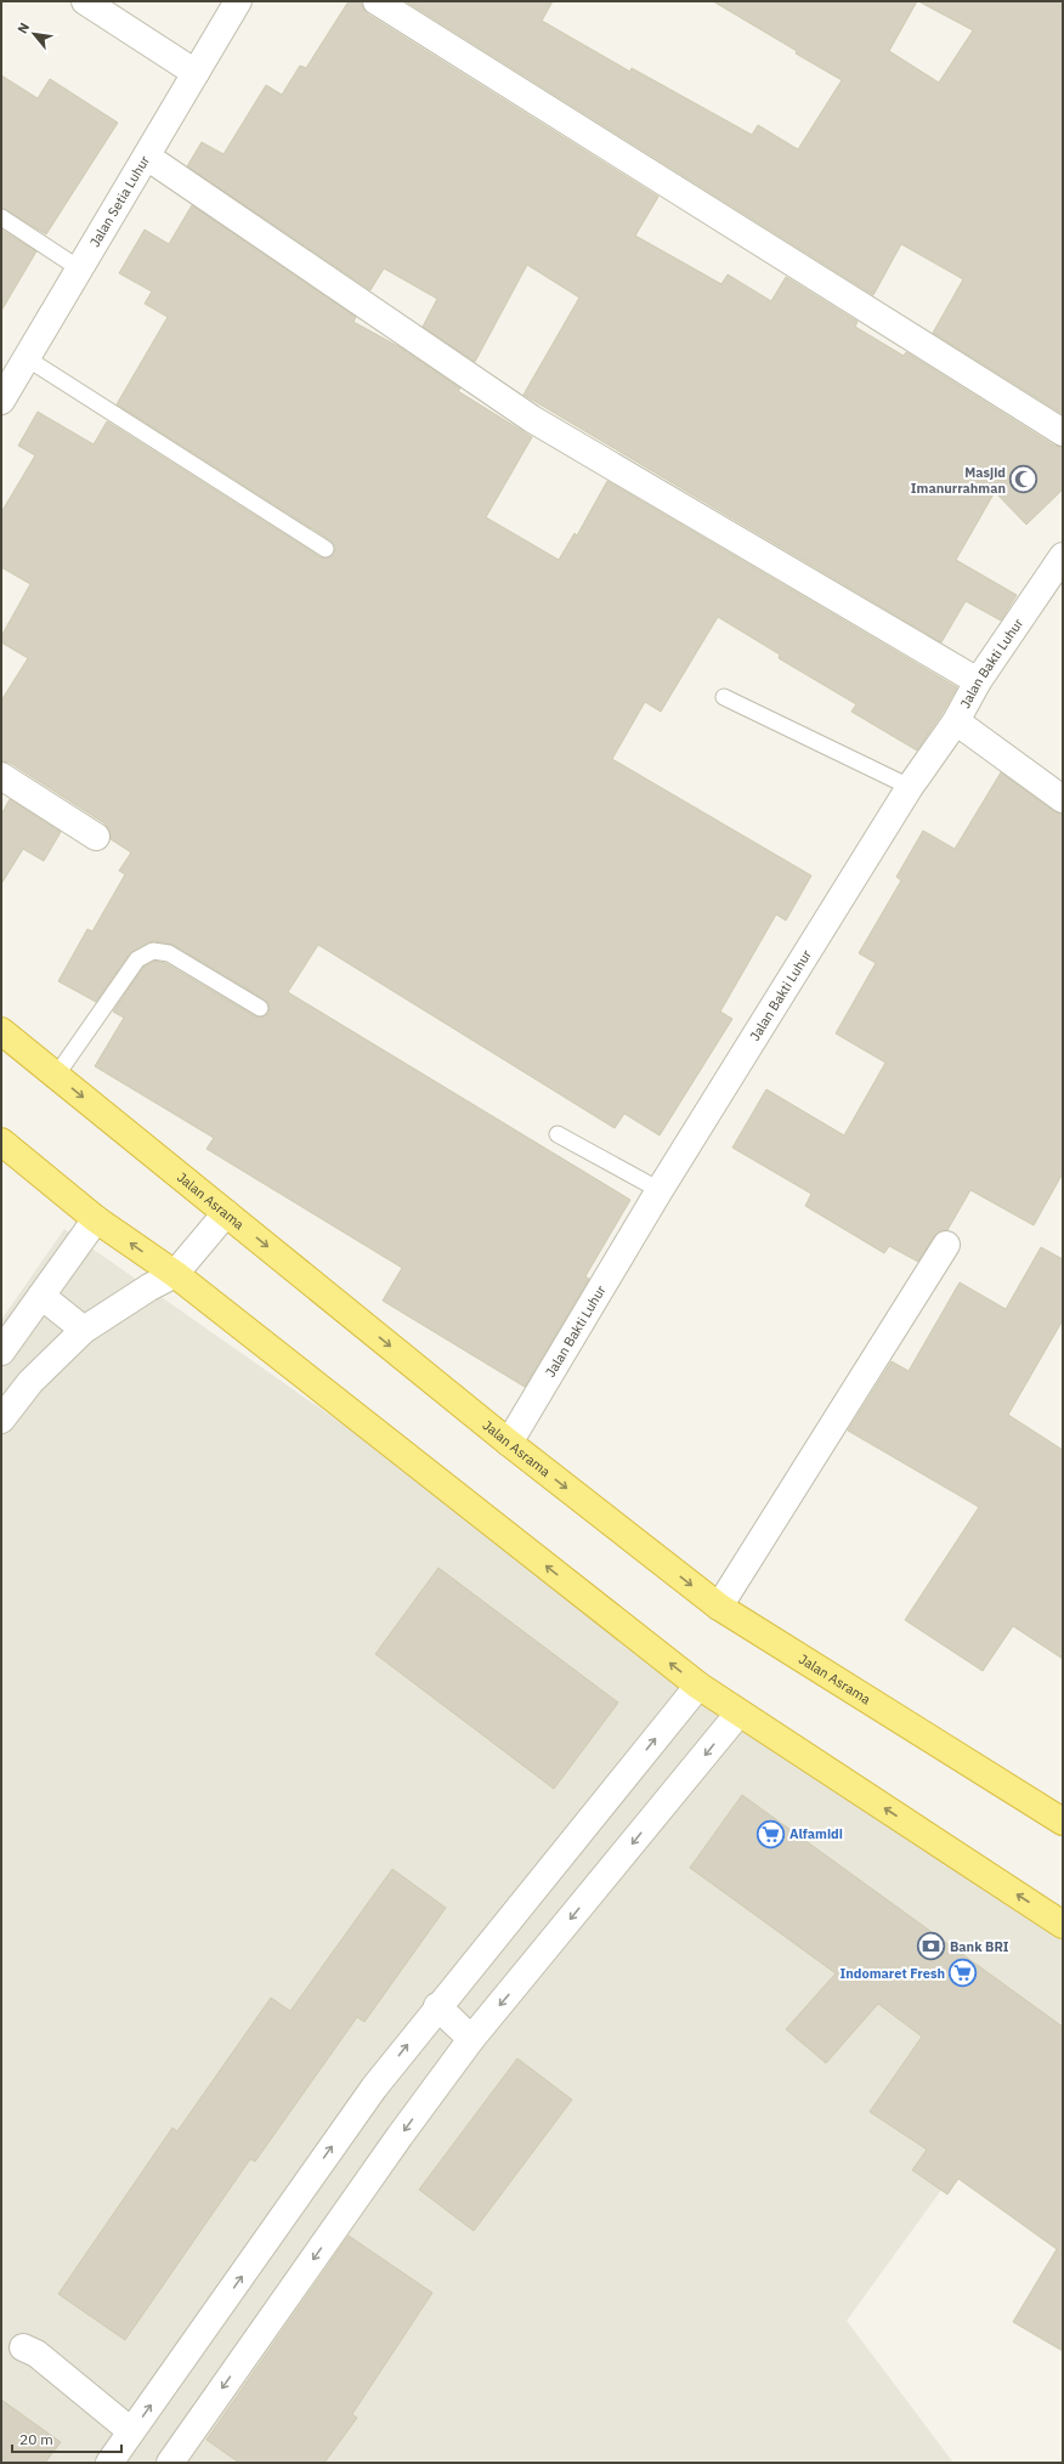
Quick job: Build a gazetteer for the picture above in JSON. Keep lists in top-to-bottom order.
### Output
{
  "streets": {
    "highway": ["Jalan Asrama"],
    "street": ["Jalan Setia Luhur", "Jalan Bakti Luhur"]
  },
  "crossings": [
    ["Jalan Bakti Luhur", "Jalan Asrama"]
  ],
  "places": {
    "mosque": ["Masjid Imanurrahman"],
    "supermarket": ["Alfamidi", "Indomaret Fresh"],
    "bank": ["Bank BRI"]
  },
  "scale_bar": "20 m",
  "north": "top left"
}
